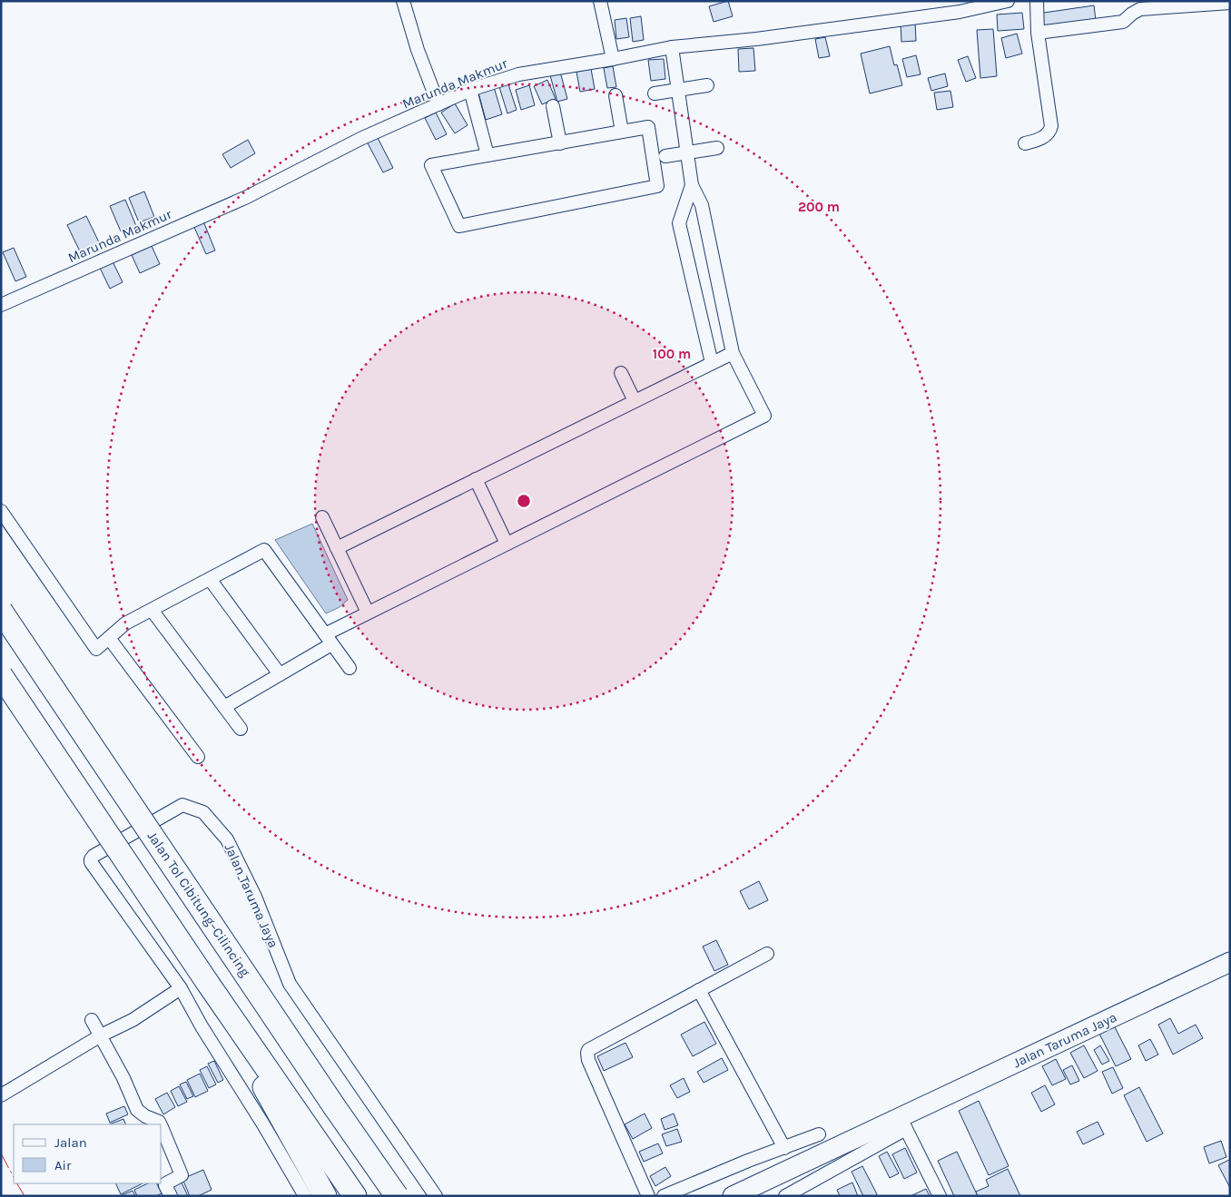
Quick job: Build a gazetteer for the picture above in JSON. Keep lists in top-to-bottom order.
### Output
{
  "streets": {
    "highway": ["Jalan Tol Cibitung–Cilincing"],
    "main road": ["Jalan Taruma Jaya"],
    "street": ["Marunda Makmur"]
  },
  "legend": ["Jalan", "Air"],
  "rings": ["200 m", "100 m"]
}
